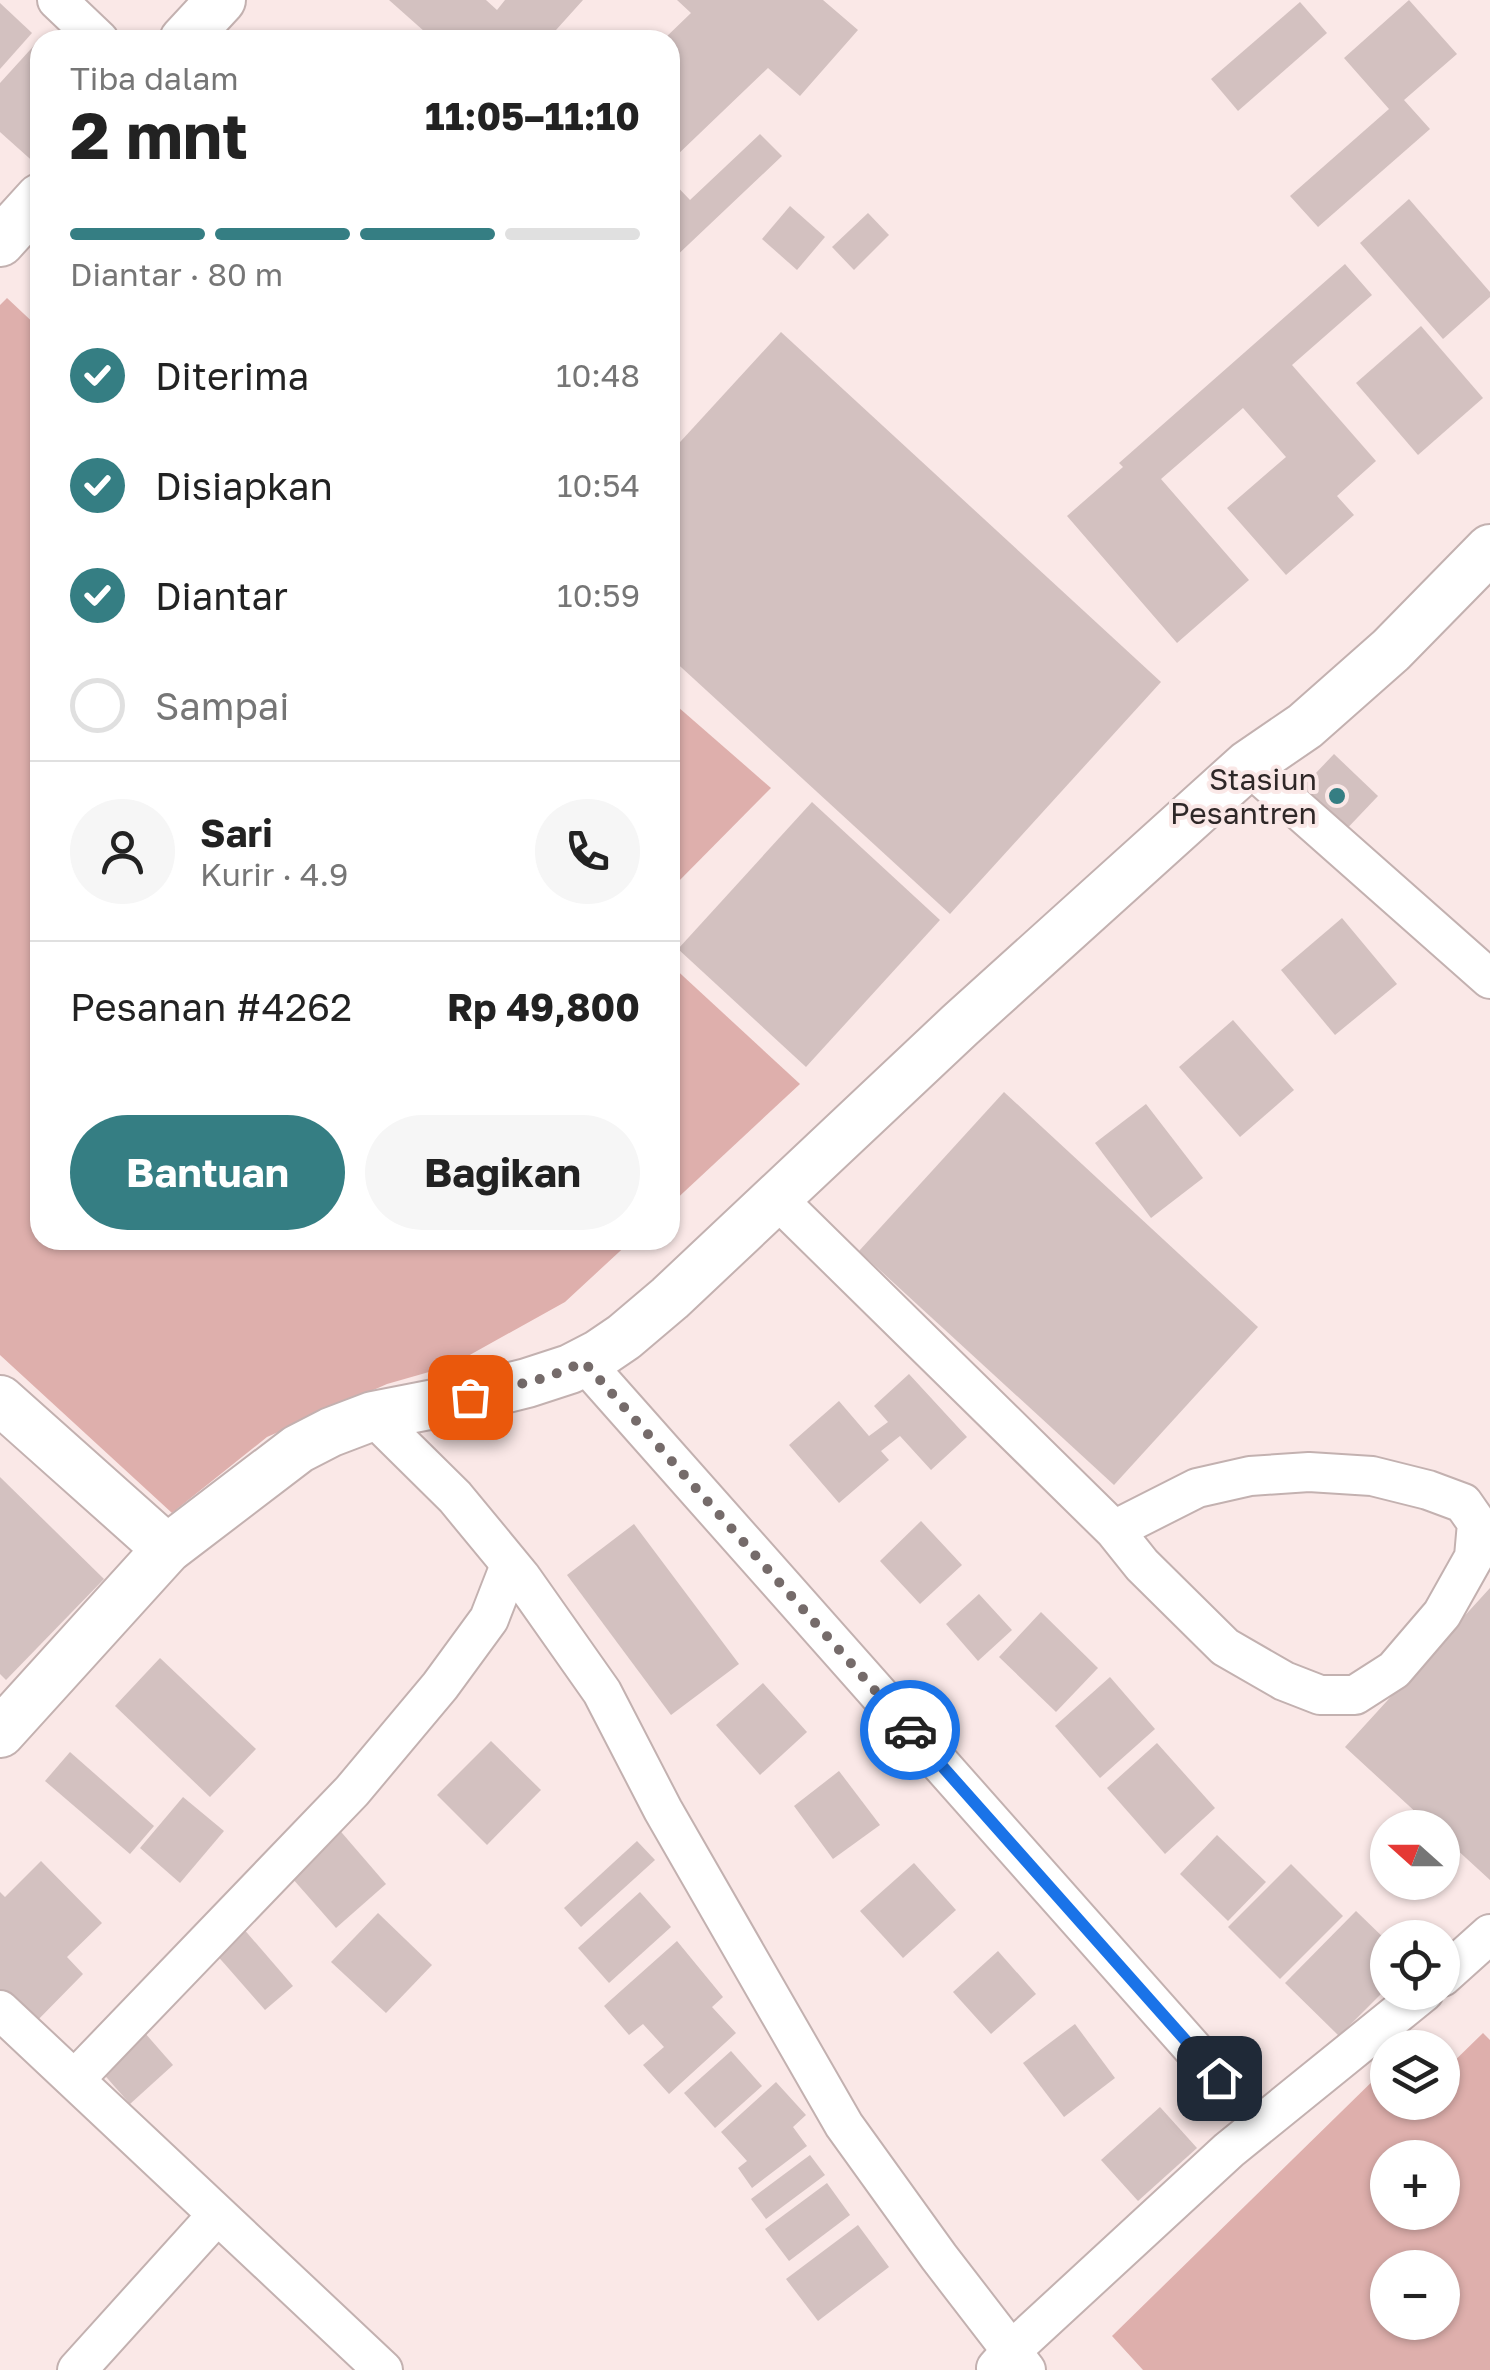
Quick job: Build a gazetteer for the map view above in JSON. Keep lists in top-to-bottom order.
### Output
{
  "places": ["Stasiun Pesantren"],
  "north": "left",
  "page": {
    "heading": ["2 mnt", "Tiba dalam", "11:05–11:10"],
    "panel": [
      "Sari",
      "Kurir · 4.9",
      "Pesanan #4262",
      "Rp 49,800"
    ],
    "bar": "Diantar · 80 m",
    "list": [
      ["Diterima", "10:48"],
      ["Disiapkan", "10:54"],
      ["Diantar", "10:59"],
      "Sampai"
    ],
    "buttons": ["Bantuan", "Bagikan"],
    "map_buttons": ["+", "−"]
  }
}
